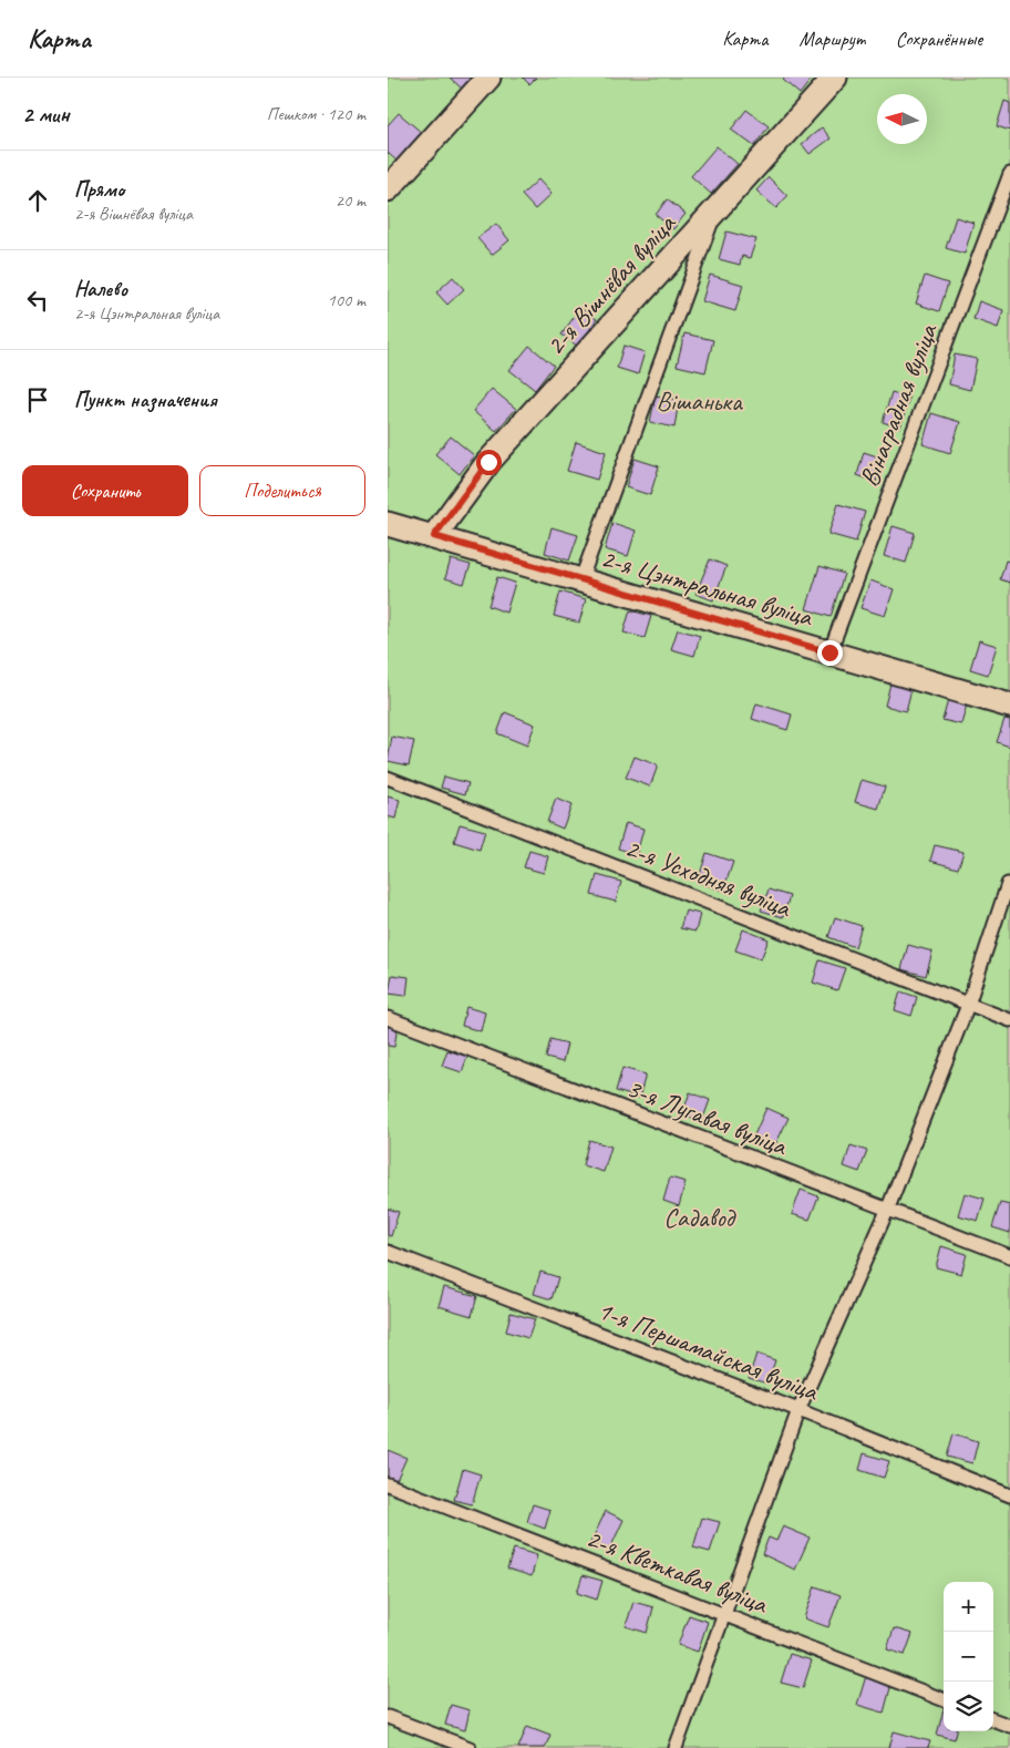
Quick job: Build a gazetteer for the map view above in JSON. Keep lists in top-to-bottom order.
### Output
{
  "streets": {
    "street": ["2-я Вішнёвая вуліца", "2-я Цэнтральная вуліца"],
    "lane": [
      "Вінаградная вуліца",
      "2-я Усходняя вуліца",
      "3-я Лугавая вуліца",
      "1-я Першамайская вуліца",
      "2-я Кветкавая вуліца"
    ]
  },
  "crossings": [
    ["2-я Вішнёвая вуліца", "2-я Цэнтральная вуліца"],
    ["Вінаградная вуліца", "2-я Цэнтральная вуліца"]
  ],
  "parks": ["Вішанька", "Садавод"],
  "north": "left",
  "page": {
    "header": "Карта",
    "nav": ["Карта", "Маршрут", "Сохранённые"],
    "heading": ["2 мин", "Пешком · 120 m"],
    "list": [
      ["Прямо", "2-я Вішнёвая вуліца", "20 m"],
      ["Налево", "2-я Цэнтральная вуліца", "100 m"],
      "Пункт назначения"
    ],
    "buttons": ["Сохранить", "Поделиться"],
    "map_buttons": ["+", "−"]
  }
}
